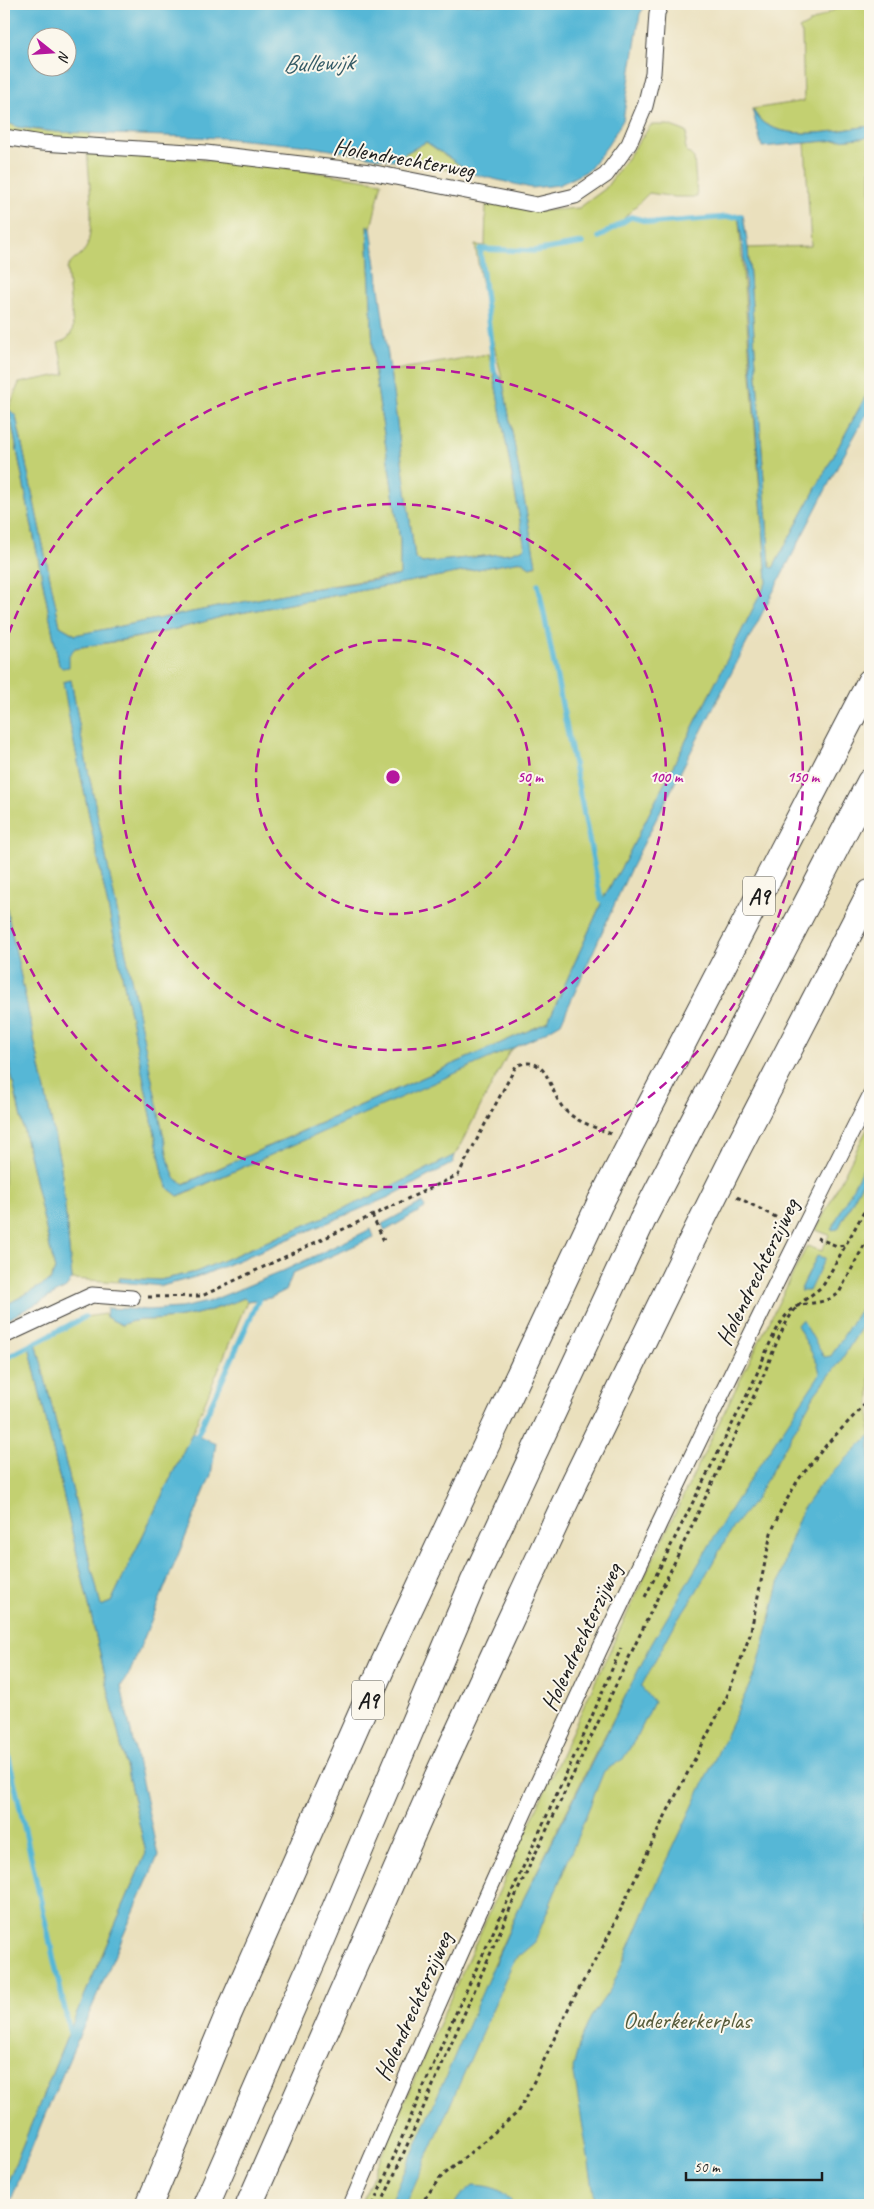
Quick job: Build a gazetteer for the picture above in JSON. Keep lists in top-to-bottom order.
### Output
{
  "streets": {
    "highway": ["A9"],
    "street": ["Holendrechterweg", "Holendrechterzijweg"]
  },
  "water": ["Bullewijk"],
  "parks": ["Ouderkerkerplas"],
  "scale_bar": "50 m",
  "north": "right",
  "rings": ["50 m", "100 m", "150 m"]
}
